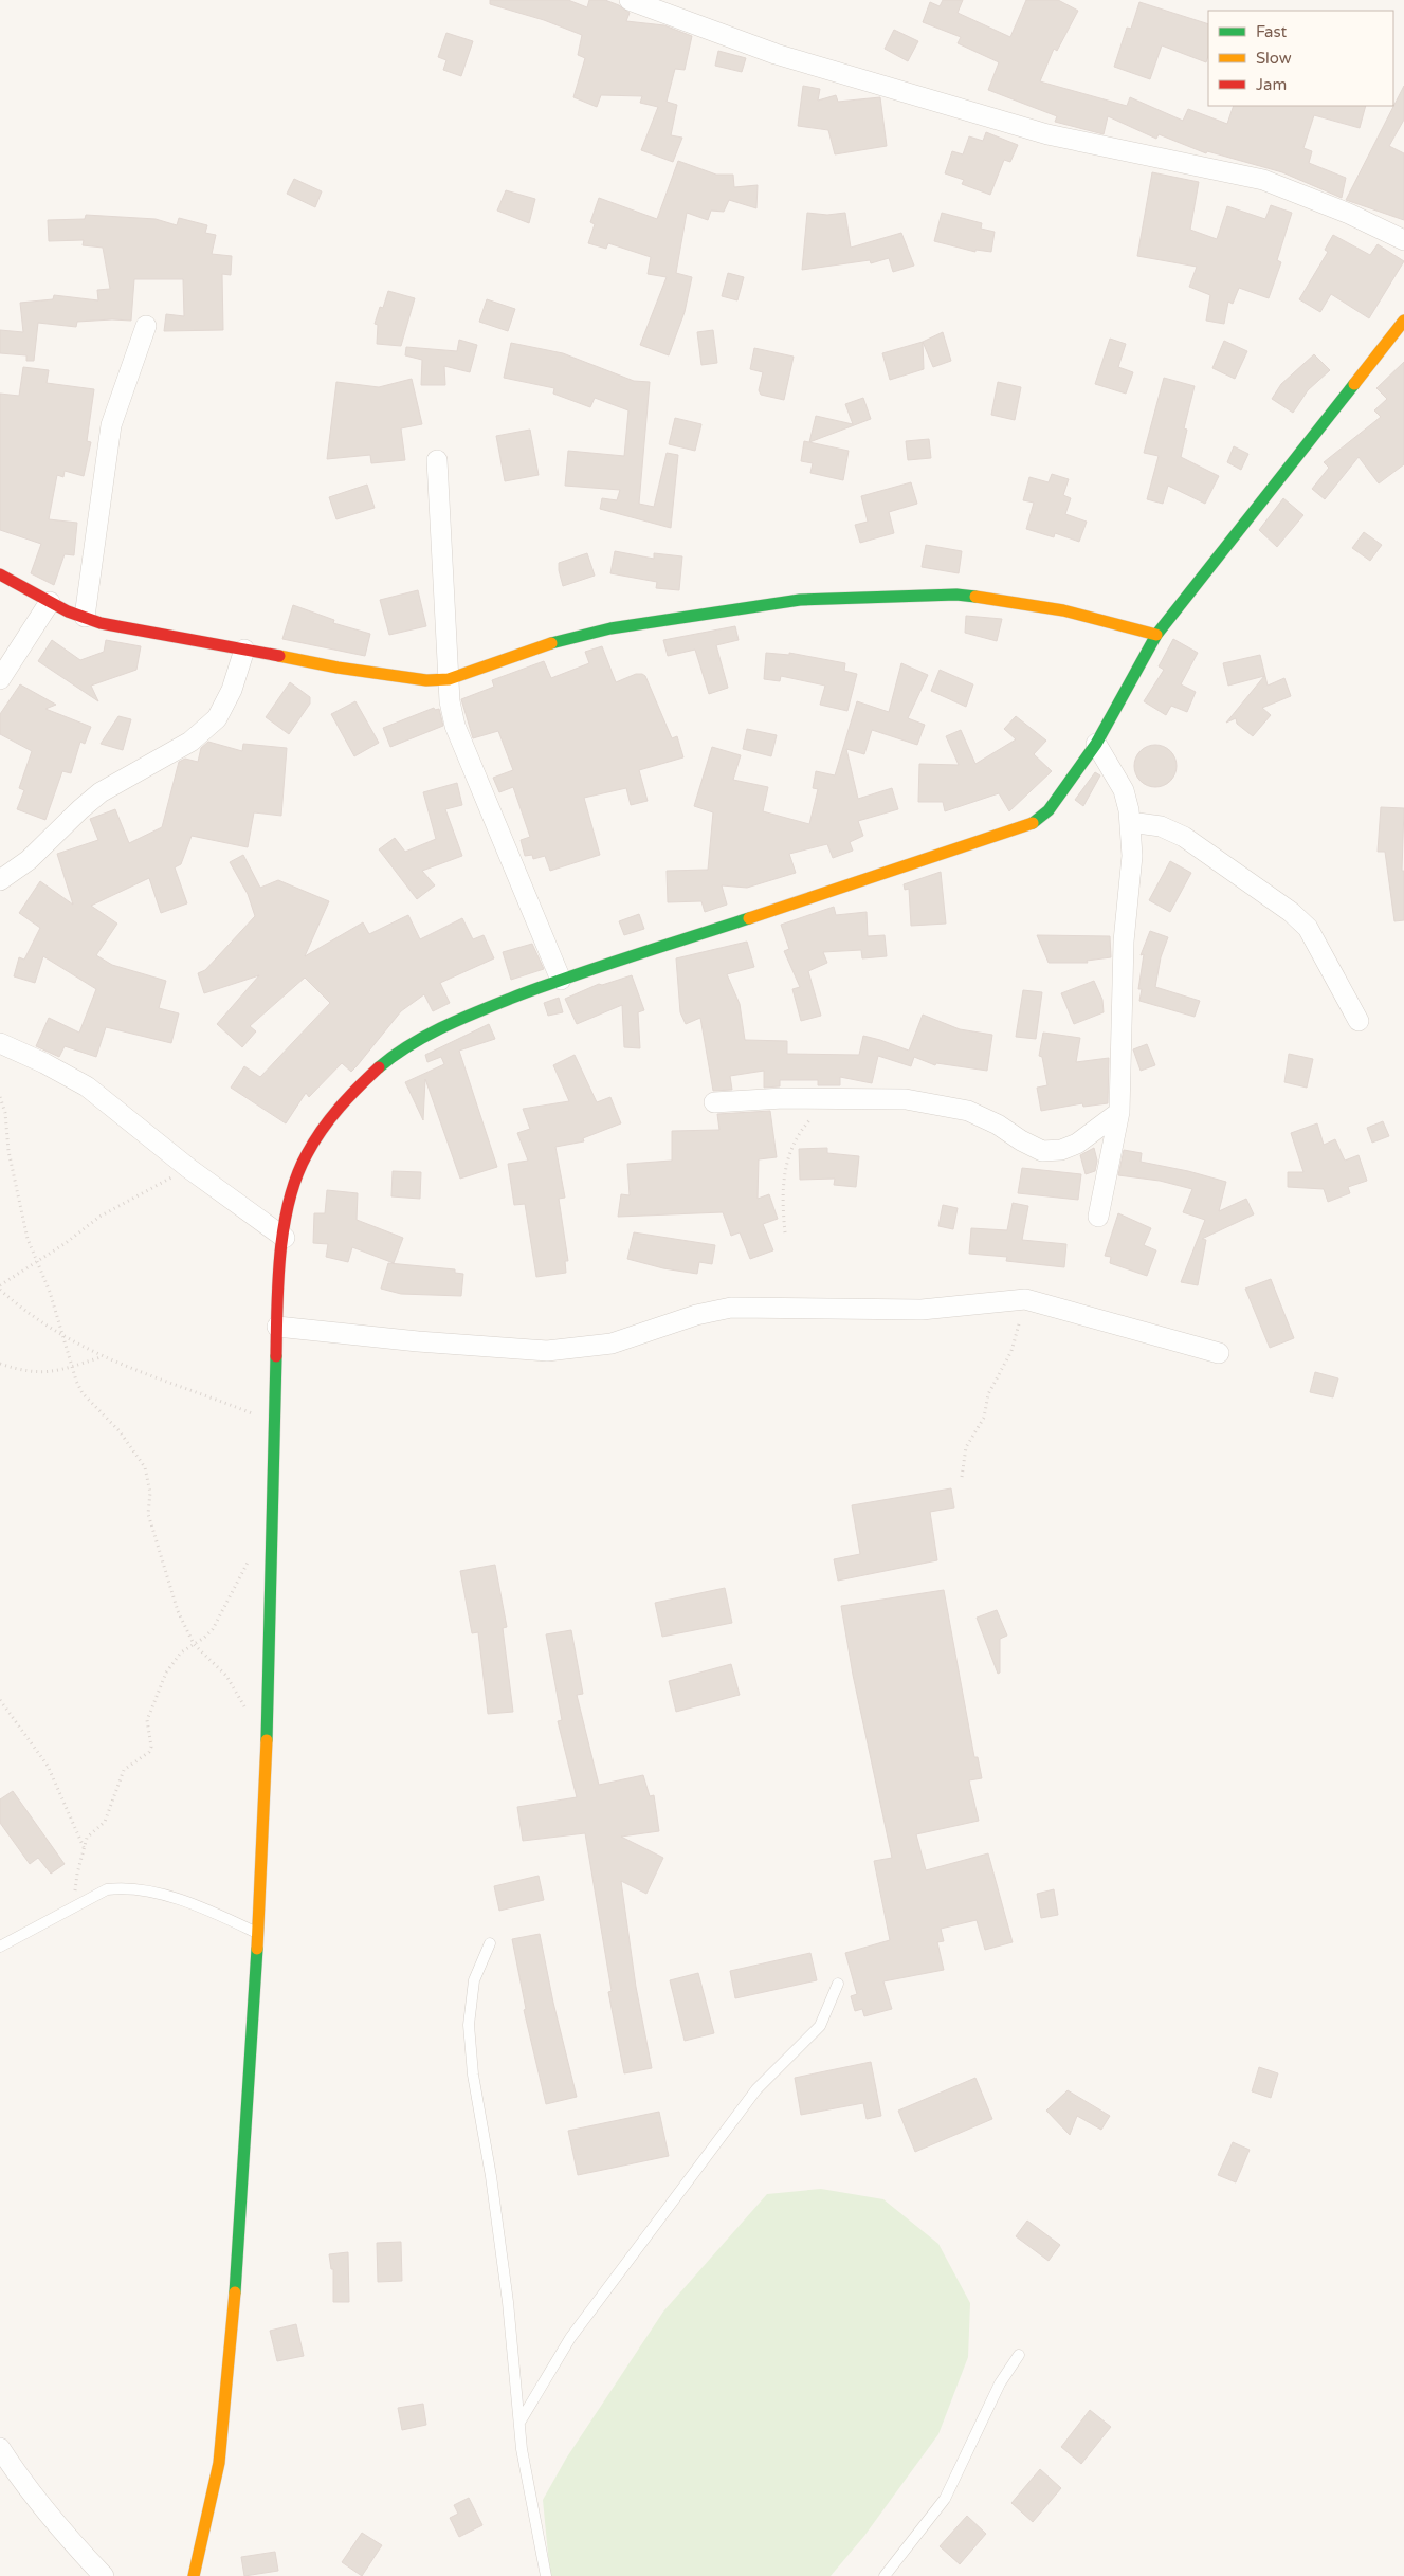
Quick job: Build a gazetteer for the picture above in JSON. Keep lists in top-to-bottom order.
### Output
{
  "legend": ["Fast", "Slow", "Jam"]
}
